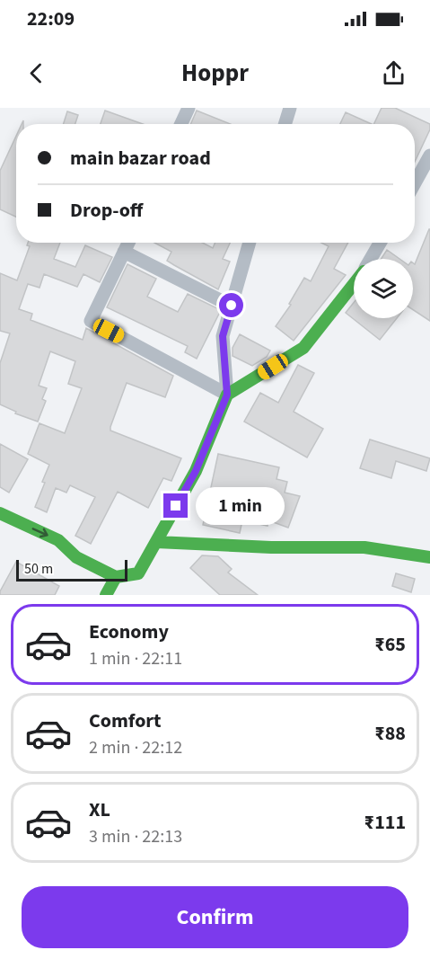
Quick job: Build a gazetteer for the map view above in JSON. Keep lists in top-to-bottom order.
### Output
{
  "scale_bar": "50 m",
  "page": {
    "status": "22:09",
    "header": "Hoppr",
    "banner": ["main bazar road", "Drop-off"],
    "bubble": "1 min",
    "scale": "50 m",
    "list": [
      {
        "name": "Economy",
        "note": "1 min · 22:11",
        "value": "₹65"
      },
      {
        "name": "Comfort",
        "note": "2 min · 22:12",
        "value": "₹88"
      },
      {
        "name": "XL",
        "note": "3 min · 22:13",
        "value": "₹111"
      }
    ],
    "buttons": "Confirm"
  }
}
